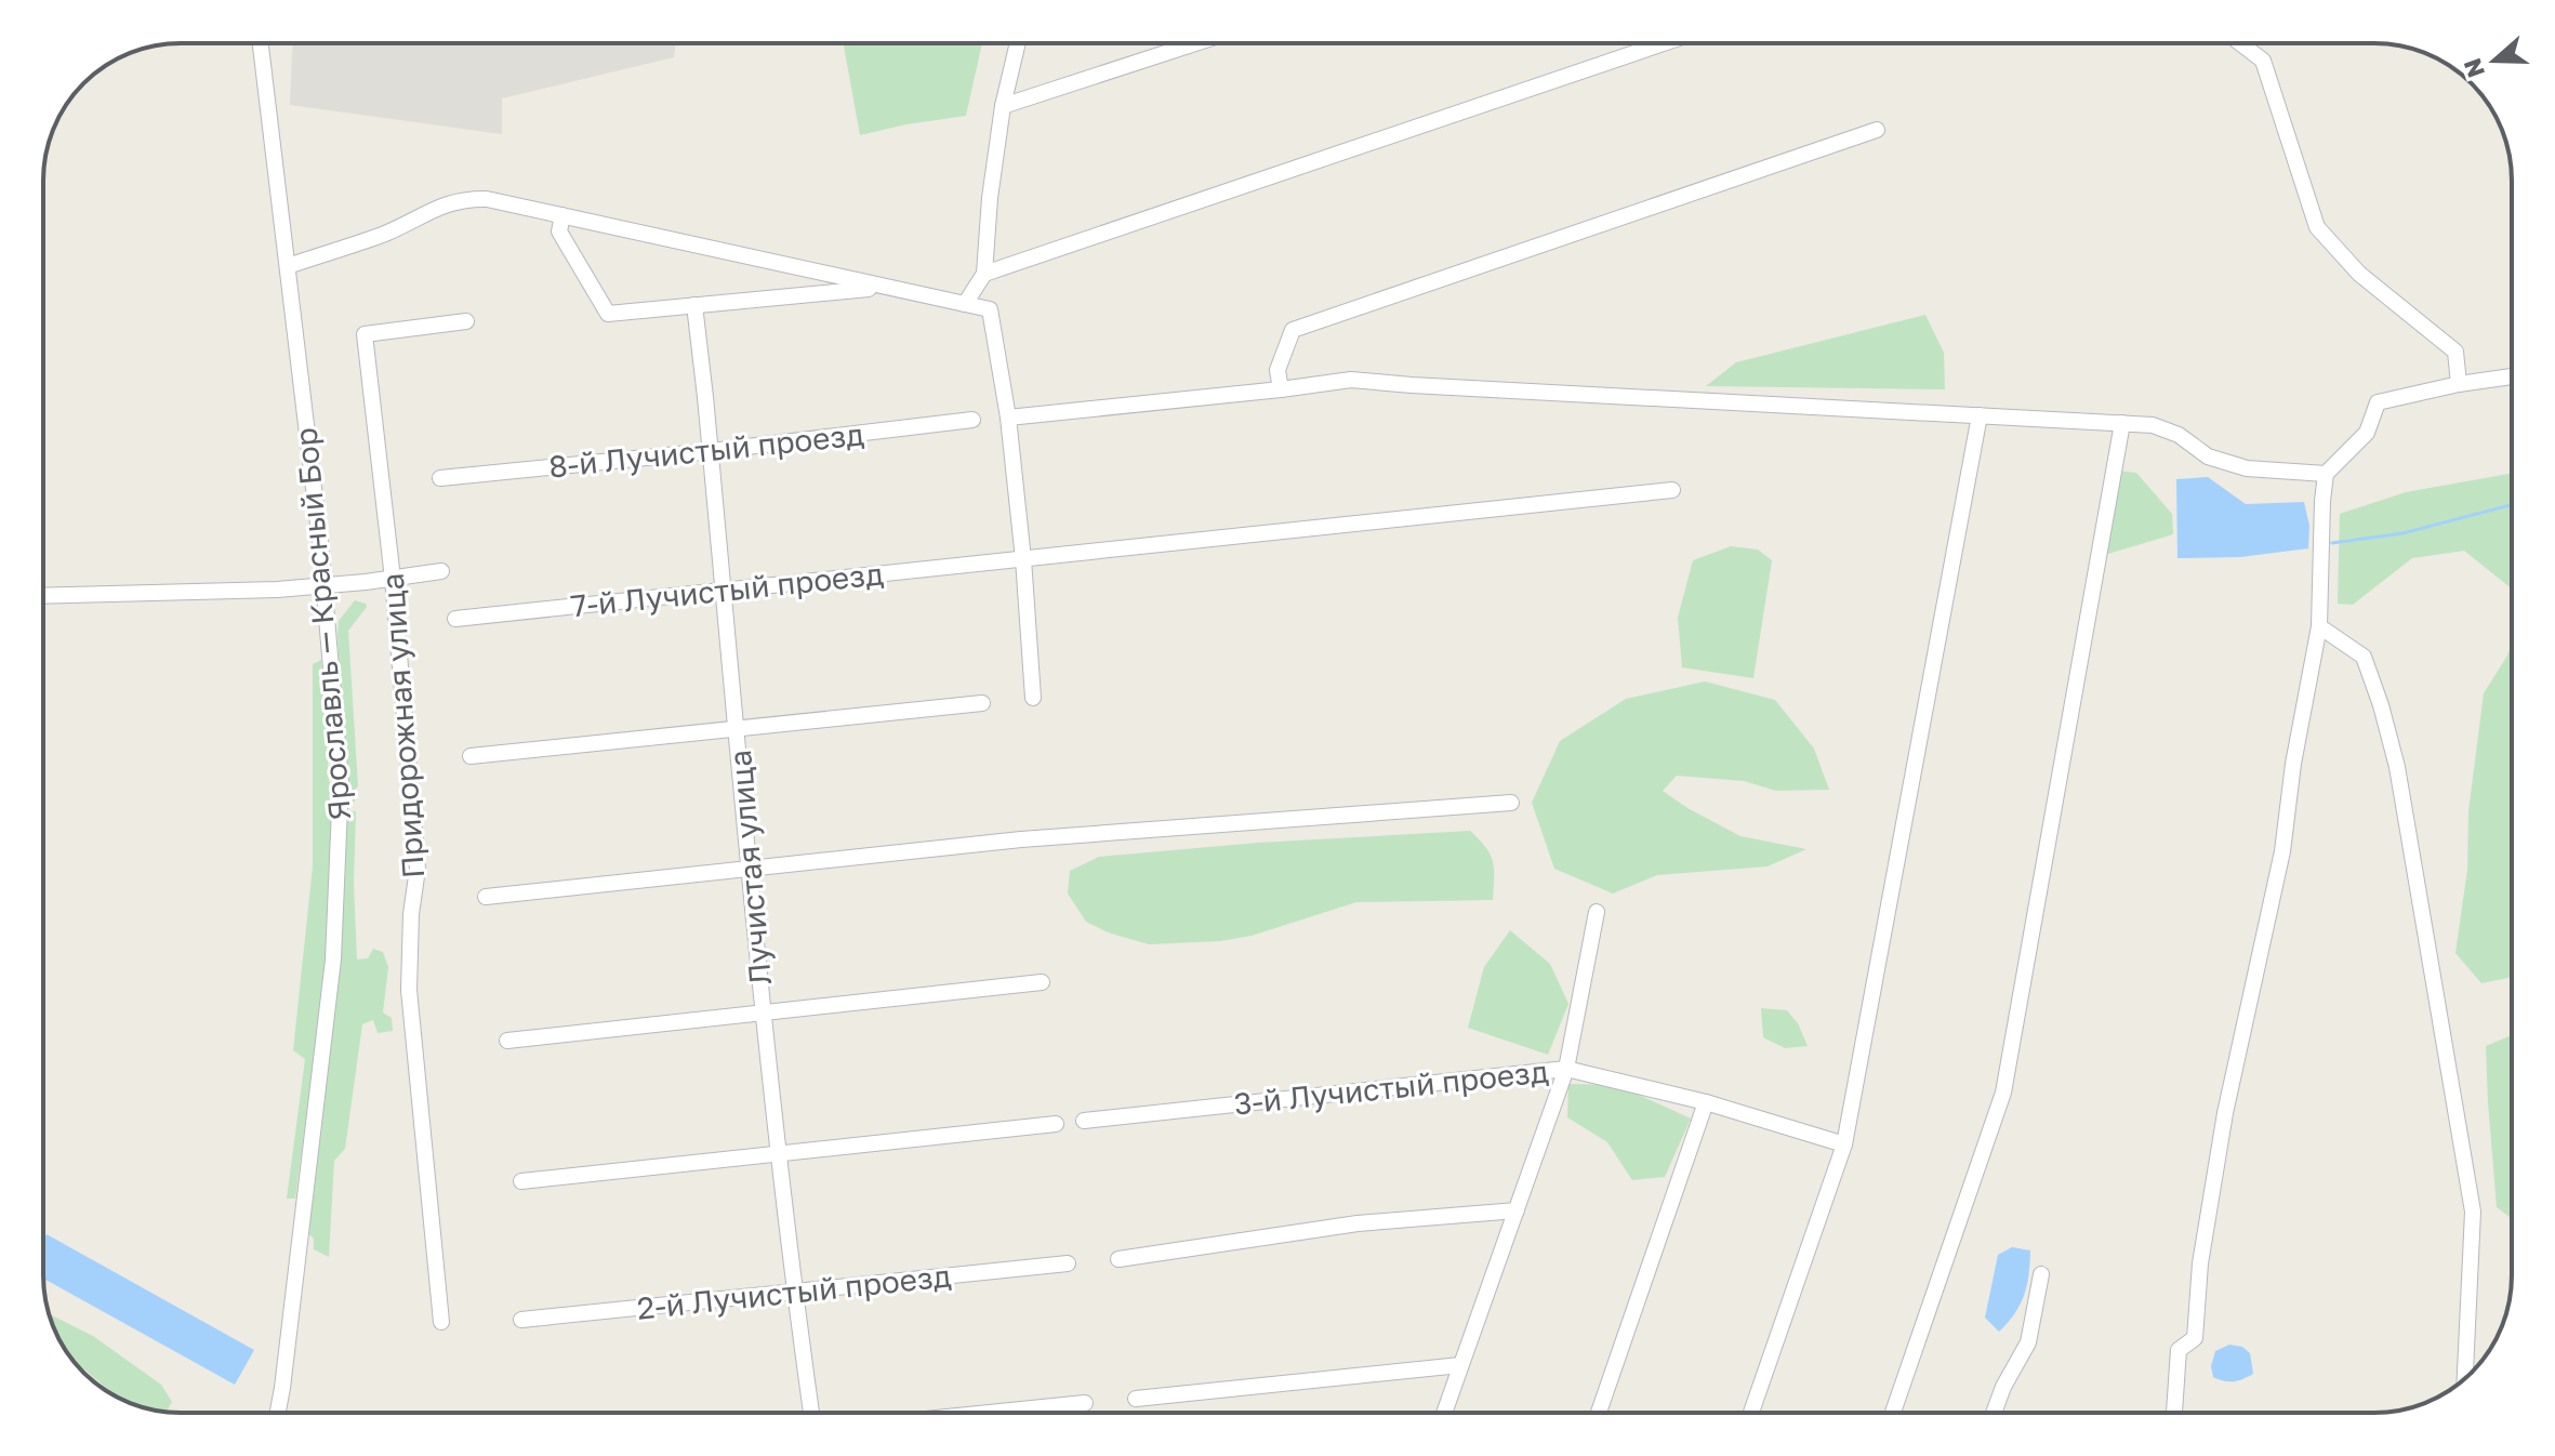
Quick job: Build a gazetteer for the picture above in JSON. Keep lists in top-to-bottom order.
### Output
{
  "streets": {
    "street": [
      "8-й Лучистый проезд",
      "7-й Лучистый проезд",
      "Ярославль — Красный Бор",
      "Придорожная улица",
      "Лучистая улица",
      "3-й Лучистый проезд",
      "2-й Лучистый проезд"
    ]
  },
  "crossings": [
    ["8-й Лучистый проезд", "Лучистая улица"],
    ["7-й Лучистый проезд", "Лучистая улица"],
    ["Лучистая улица", "2-й Лучистый проезд"]
  ],
  "north": "left"
}
